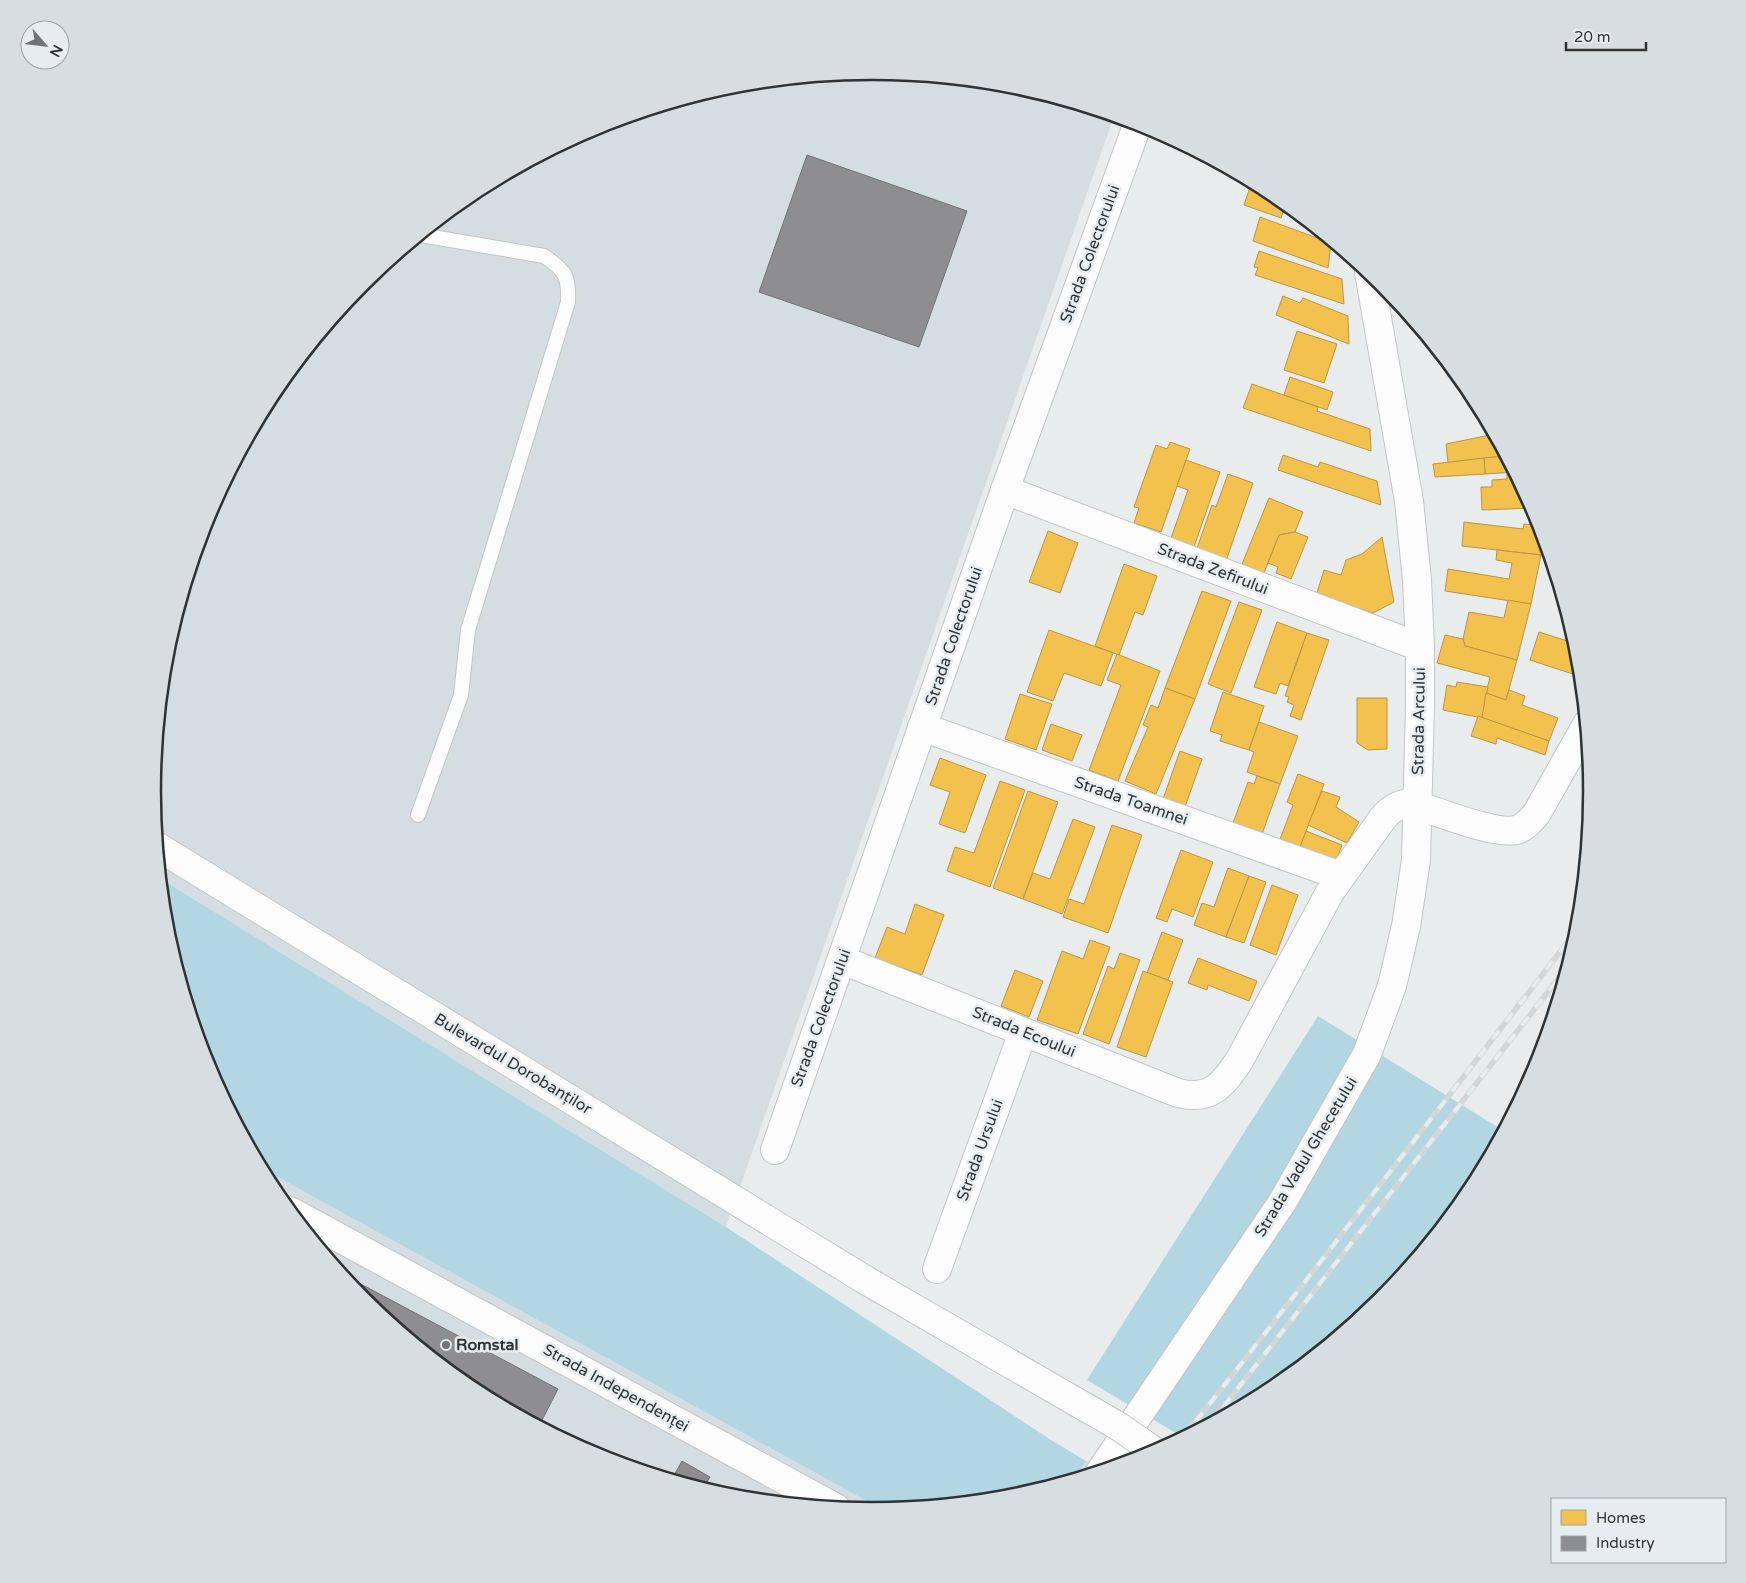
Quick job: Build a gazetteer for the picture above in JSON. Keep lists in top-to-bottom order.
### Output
{
  "streets": {
    "street": [
      "Strada Colectorului",
      "Strada Zefirului",
      "Strada Arcului",
      "Strada Toamnei",
      "Strada Ecoului",
      "Bulevardul Dorobanților",
      "Strada Ursului",
      "Strada Vadul Ghecetului",
      "Strada Independenței"
    ]
  },
  "crossings": [
    ["Strada Colectorului", "Strada Zefirului"],
    ["Strada Colectorului", "Strada Toamnei"],
    ["Strada Colectorului", "Strada Ecoului"],
    ["Strada Zefirului", "Strada Arcului"],
    ["Strada Arcului", "Strada Vadul Ghecetului"],
    ["Strada Toamnei", "Strada Ecoului"],
    ["Strada Ecoului", "Strada Ursului"]
  ],
  "places": ["Romstal"],
  "legend": ["Homes", "Industry"],
  "scale_bar": "20 m",
  "north": "bottom right"
}
